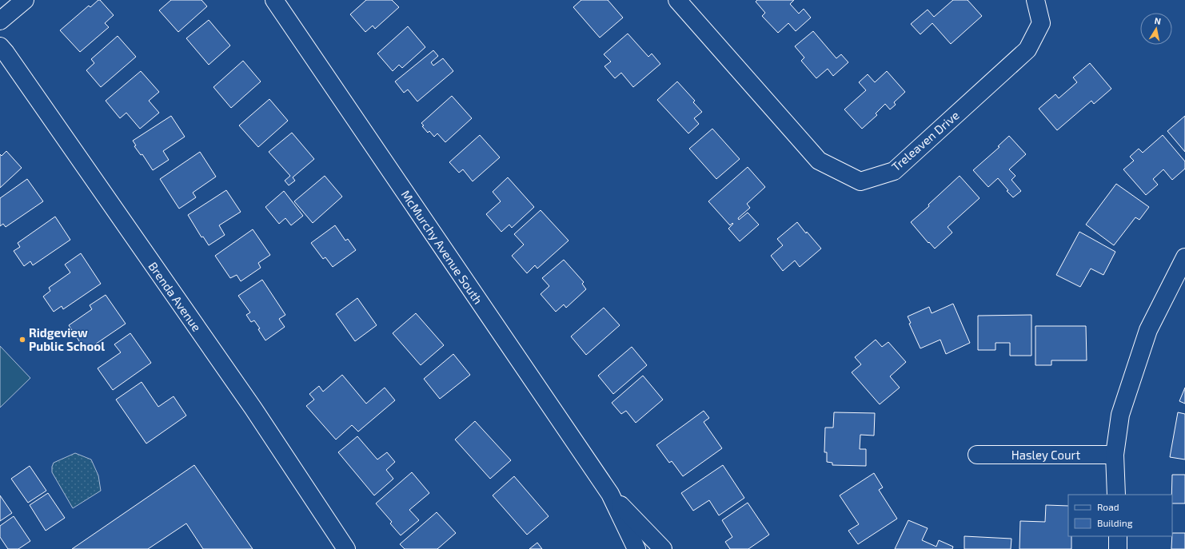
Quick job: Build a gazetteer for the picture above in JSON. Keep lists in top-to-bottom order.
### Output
{
  "streets": {
    "street": [
      "Treleaven Drive",
      "McMurchy Avenue South",
      "Brenda Avenue",
      "Hasley Court"
    ]
  },
  "places": ["Ridgeview Public School"],
  "legend": ["Road", "Building"],
  "north": "top"
}
